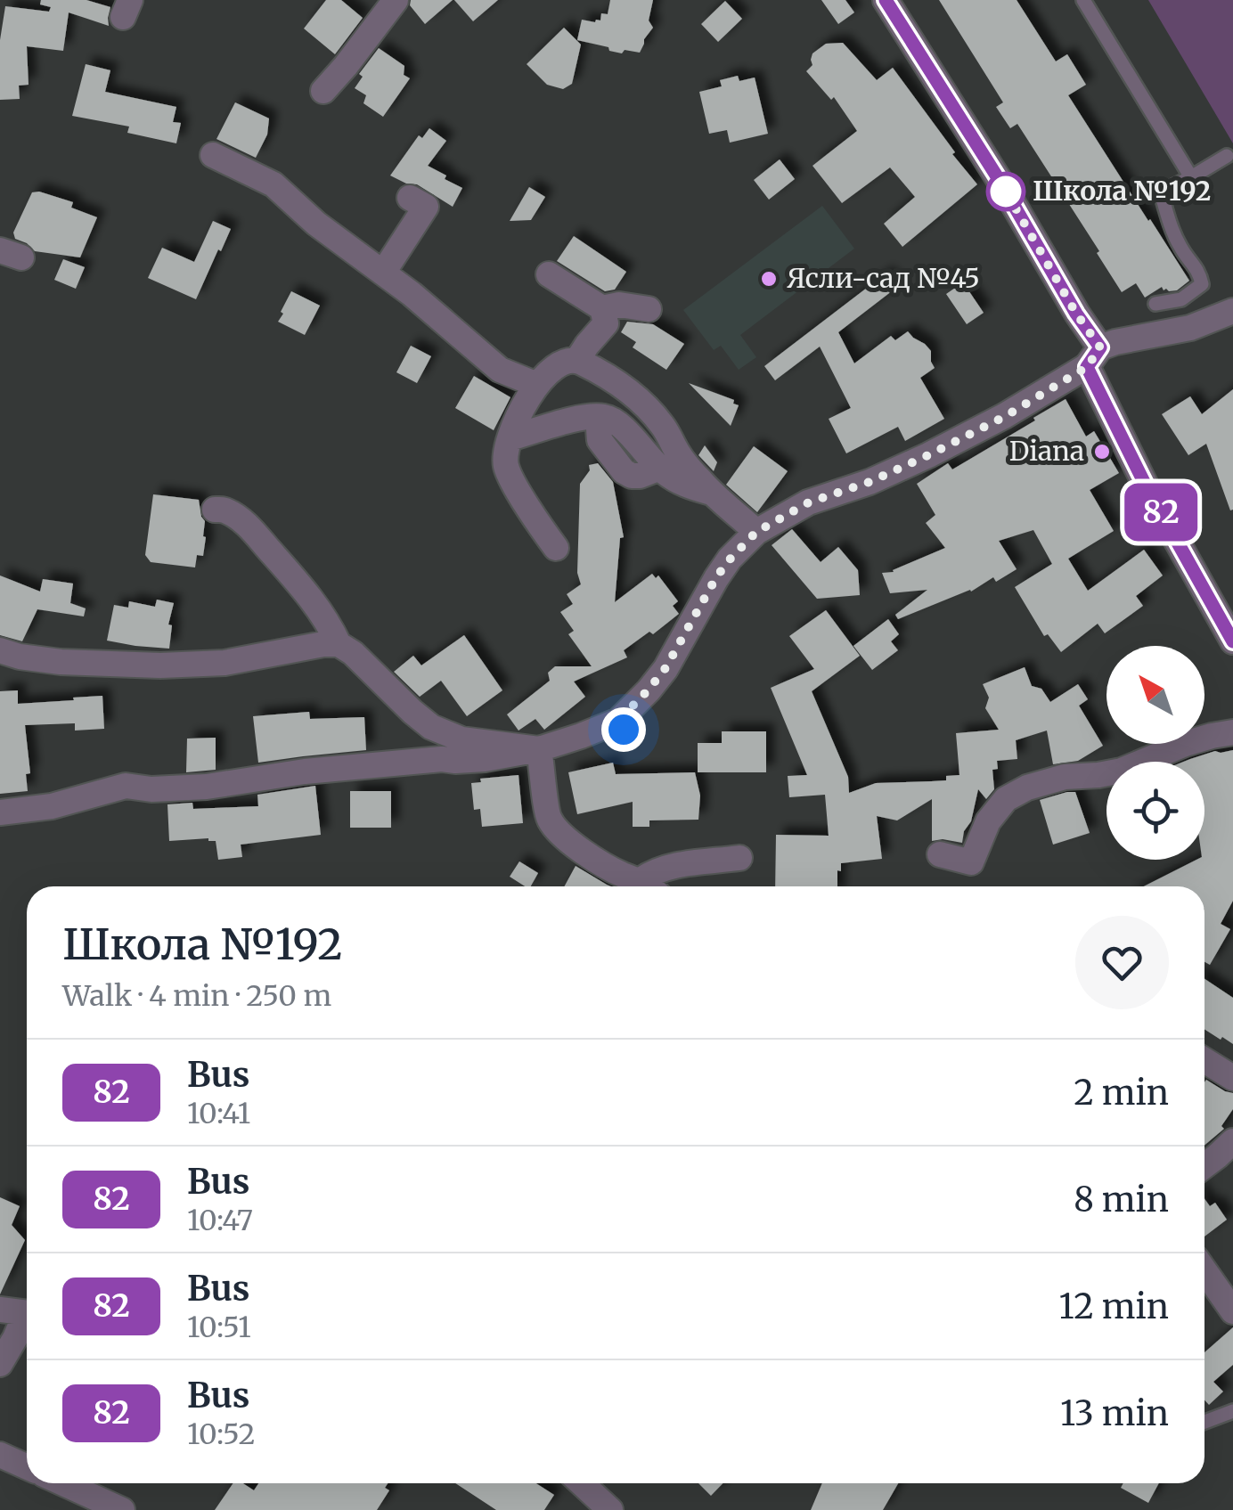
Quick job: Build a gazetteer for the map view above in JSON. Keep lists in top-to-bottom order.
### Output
{
  "places": ["Школа №192", "Ясли-сад №45", "Diana"],
  "lines": ["bus line 82"],
  "north": "top left",
  "page": {
    "on_map": "82",
    "heading": ["Школа №192", "Walk · 4 min · 250 m"],
    "list": [
      {
        "mark": "82",
        "name": "Bus",
        "note": "10:41",
        "value": "2 min"
      },
      {
        "mark": "82",
        "name": "Bus",
        "note": "10:47",
        "value": "8 min"
      },
      {
        "mark": "82",
        "name": "Bus",
        "note": "10:51",
        "value": "12 min"
      },
      {
        "mark": "82",
        "name": "Bus",
        "note": "10:52",
        "value": "13 min"
      }
    ]
  }
}
